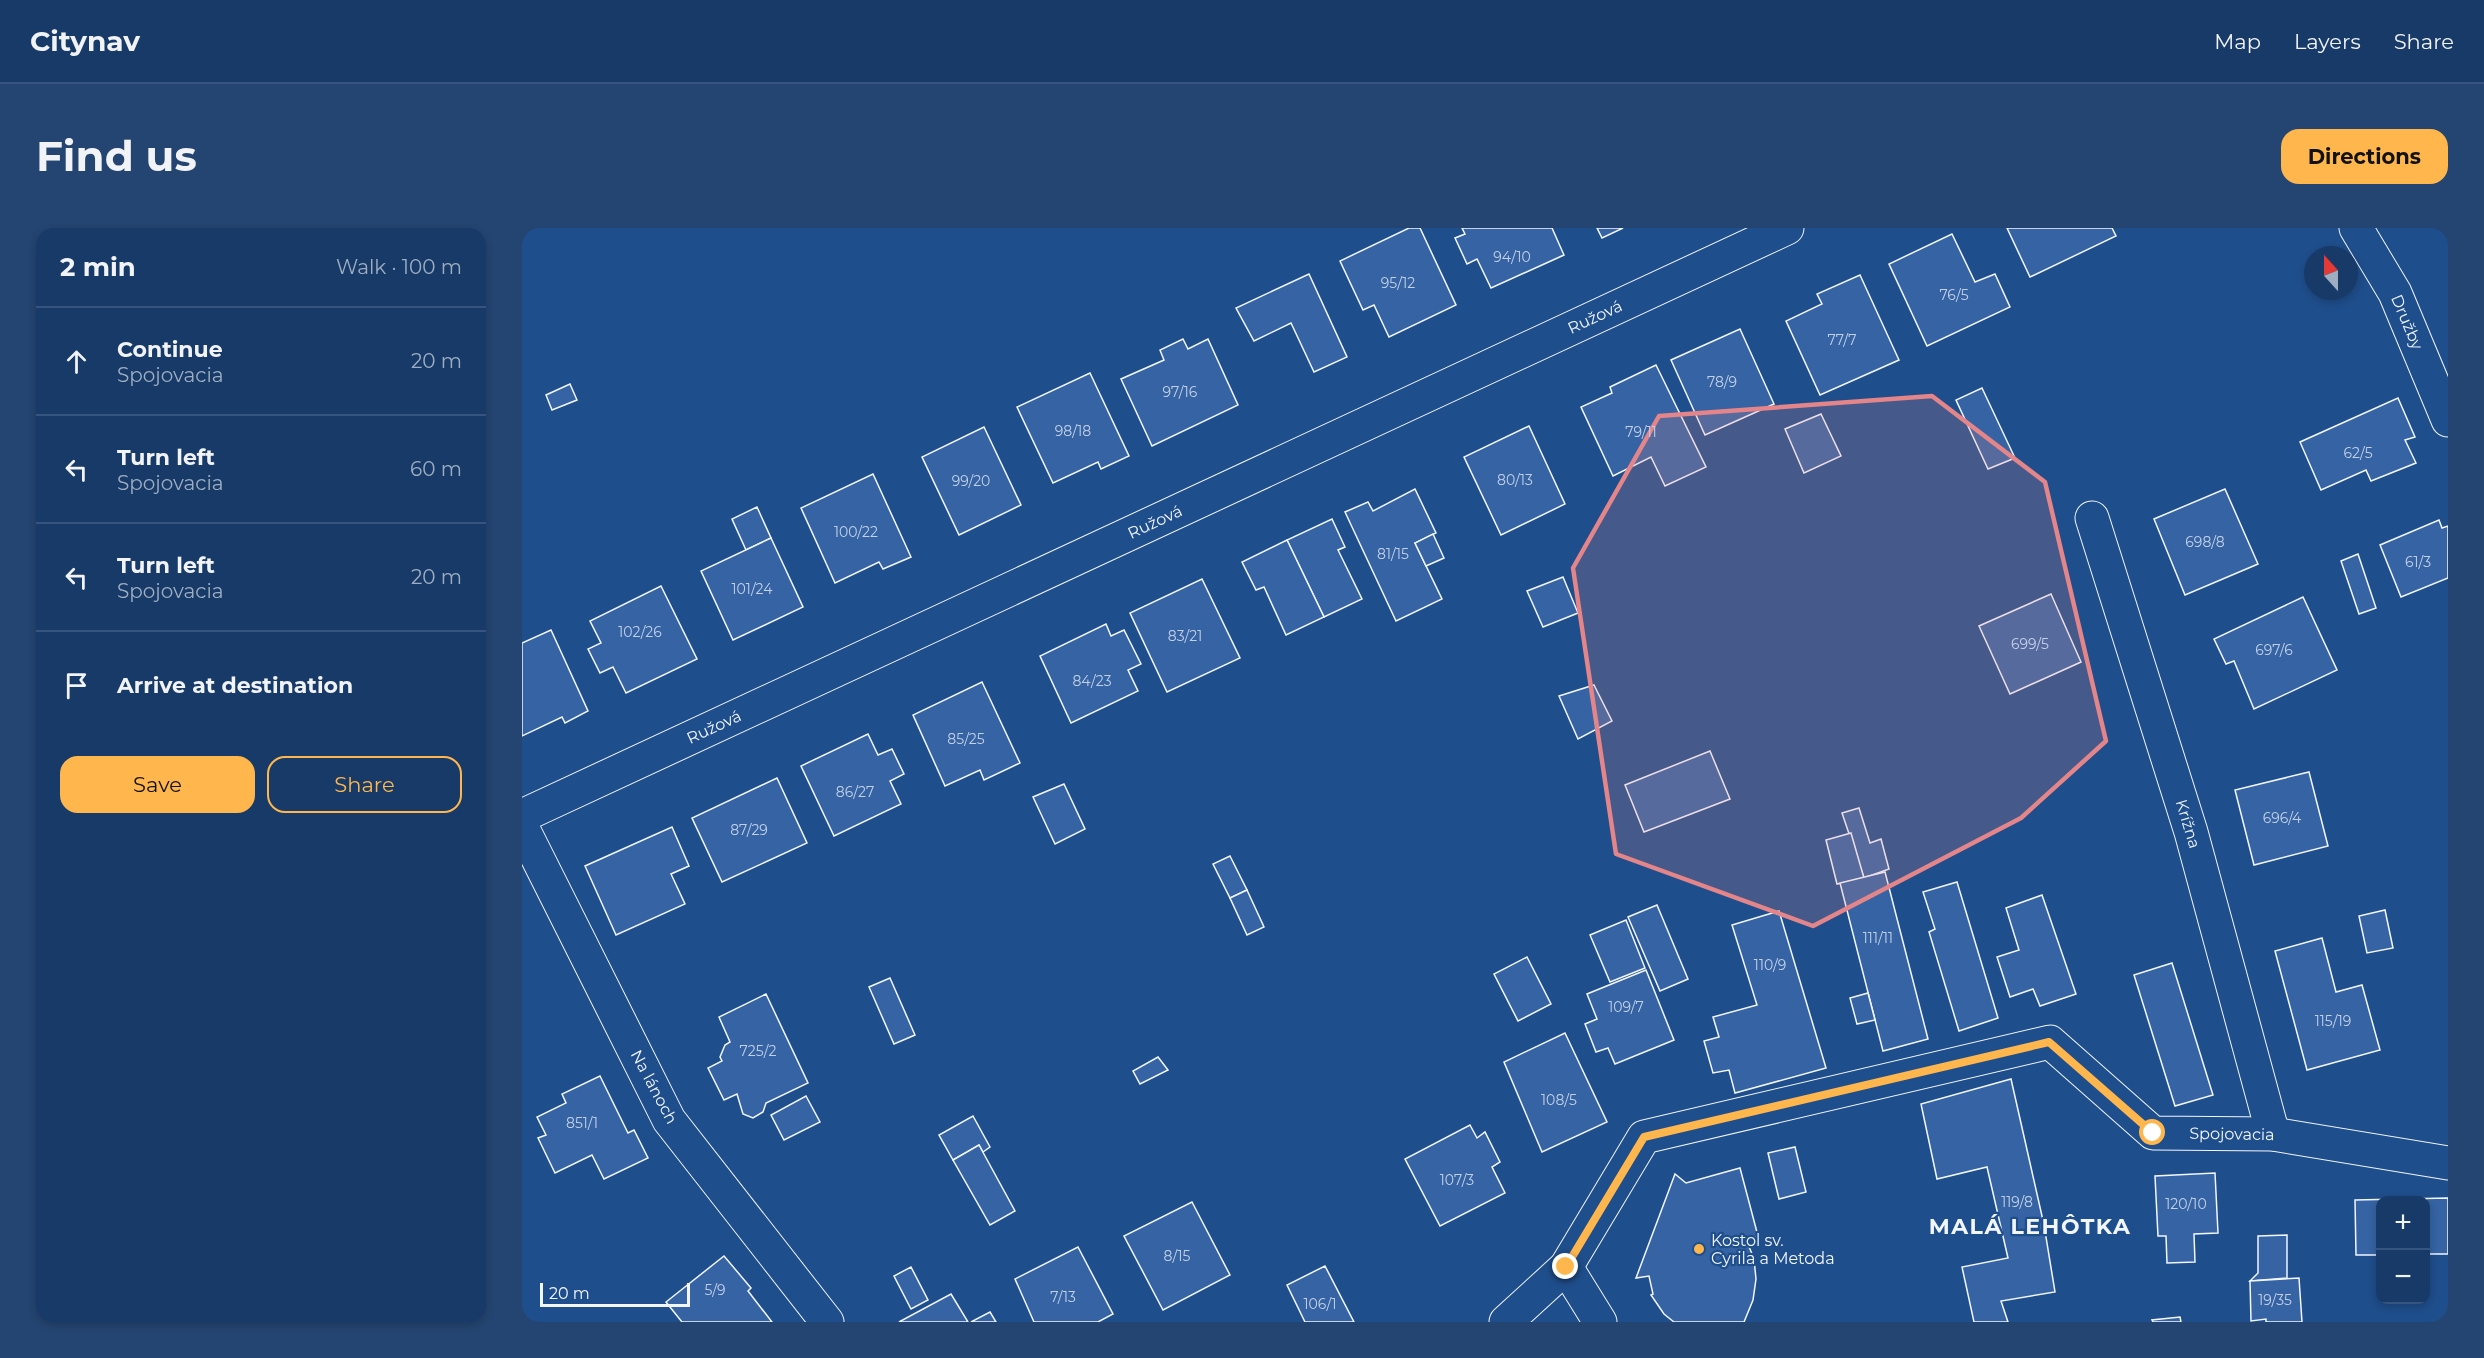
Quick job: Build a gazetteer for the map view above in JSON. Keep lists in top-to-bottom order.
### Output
{
  "streets": {
    "street": [
      "Ružová",
      "Družby",
      "Krížna",
      "Na lánoch",
      "Spojovacia"
    ]
  },
  "crossings": [
    ["Krížna", "Spojovacia"]
  ],
  "districts": ["MALÁ LEHÔTKA"],
  "places": ["Kostol sv. Cyrila a Metoda"],
  "house_numbers": [
    "94/10",
    "95/12",
    "76/5",
    "77/7",
    "78/9",
    "97/16",
    "98/18",
    "79/11",
    "62/5",
    "80/13",
    "99/20",
    "100/22",
    "698/8",
    "81/15",
    "61/3",
    "101/24",
    "102/26",
    "83/21",
    "699/5",
    "697/6",
    "84/23",
    "85/25",
    "86/27",
    "696/4",
    "87/29",
    "111/11",
    "110/9",
    "109/7",
    "115/19",
    "725/2",
    "108/5",
    "851/1",
    "107/3",
    "119/8",
    "120/10",
    "8/15",
    "5/9",
    "7/13",
    "19/35",
    "106/1"
  ],
  "scale_bar": "20 m",
  "north": "top",
  "page": {
    "header": "Citynav",
    "nav": ["Map", "Layers", "Share"],
    "buttons": [
      "Directions",
      ["Save", "Share"]
    ],
    "title": "Find us",
    "heading": ["2 min", "Walk · 100 m"],
    "list": [
      ["Continue", "Spojovacia", "20 m"],
      ["Turn left", "Spojovacia", "60 m"],
      ["Turn left", "Spojovacia", "20 m"],
      "Arrive at destination"
    ],
    "map_buttons": ["+", "−"],
    "scale": "20 m"
  }
}
